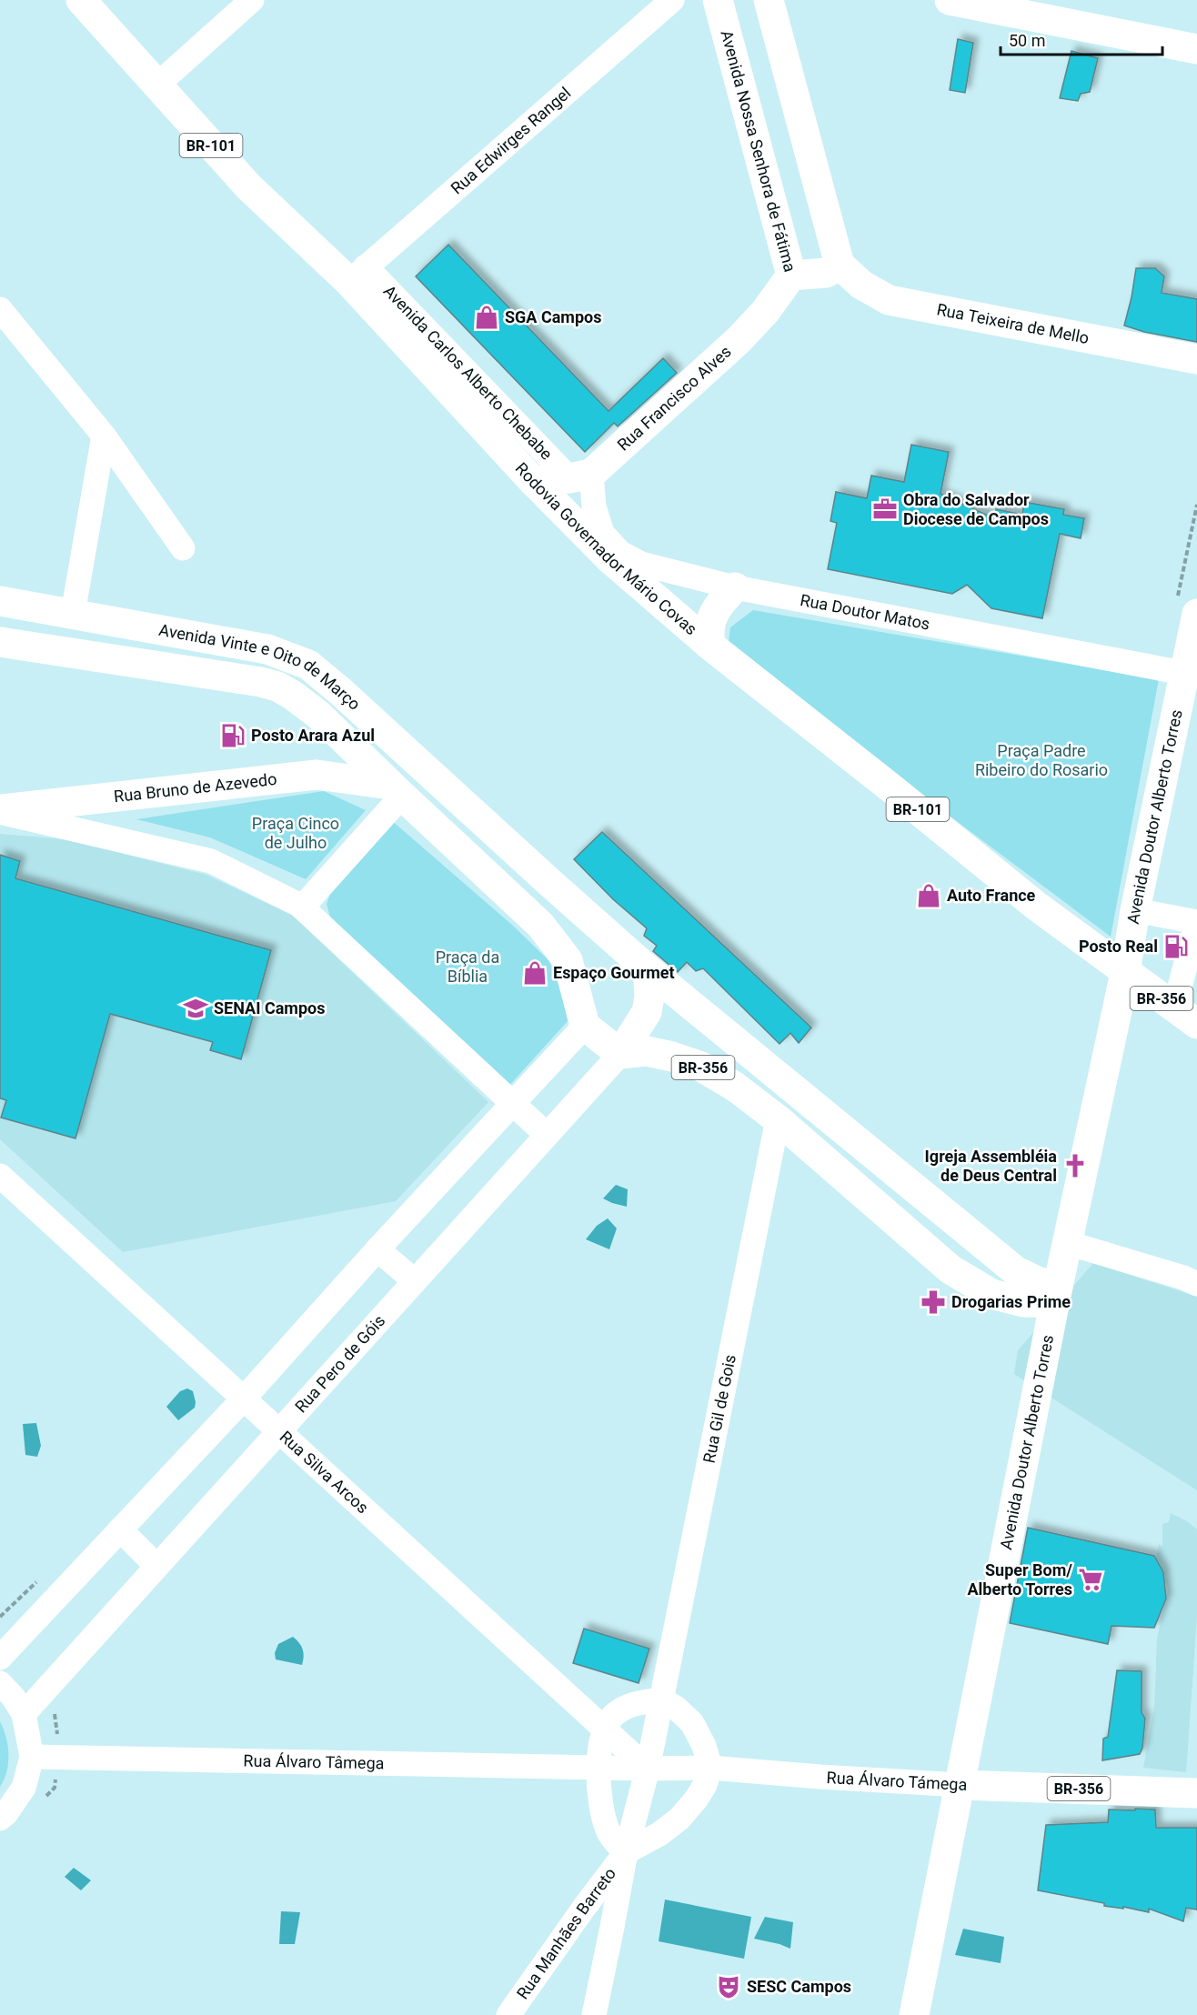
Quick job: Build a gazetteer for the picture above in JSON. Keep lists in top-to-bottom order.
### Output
{
  "streets": {
    "main road": [
      "BR-101",
      "Avenida Nossa Senhora de Fátima",
      "Rua Teixeira de Mello",
      "Rua Francisco Alves",
      "Rodovia Governador Mário Covas",
      "Avenida Vinte e Oito de Março",
      "Rua Bruno de Azevedo",
      "Avenida Doutor Alberto Torres",
      "BR-356",
      "Rua Álvaro Támega"
    ],
    "street": [
      "Rua Edwirges Rangel",
      "Avenida Carlos Alberto Chebabe",
      "Rua Doutor Matos",
      "Rua Pero de Góis",
      "Rua Gil de Gois",
      "Rua Silva Arcos",
      "Rua Álvaro Tâmega",
      "Rua Manhães Barreto"
    ]
  },
  "crossings": [
    ["Rua Edwirges Rangel", "Avenida Carlos Alberto Chebabe"],
    ["Rua Edwirges Rangel", "Rodovia Governador Mário Covas"],
    ["Avenida Nossa Senhora de Fátima", "Rua Teixeira de Mello"],
    ["Avenida Nossa Senhora de Fátima", "Rua Francisco Alves"],
    ["Avenida Carlos Alberto Chebabe", "Rua Francisco Alves"],
    ["Avenida Carlos Alberto Chebabe", "Rodovia Governador Mário Covas"],
    ["Avenida Carlos Alberto Chebabe", "Rua Doutor Matos"],
    ["Rua Francisco Alves", "Rua Doutor Matos"],
    ["Rodovia Governador Mário Covas", "Avenida Doutor Alberto Torres"],
    ["Rua Doutor Matos", "Avenida Doutor Alberto Torres"],
    ["Avenida Vinte e Oito de Março", "Rua Bruno de Azevedo"],
    ["Avenida Vinte e Oito de Março", "BR-356"],
    ["Avenida Doutor Alberto Torres", "BR-356"],
    ["Avenida Doutor Alberto Torres", "Rua Álvaro Támega"],
    ["BR-356", "Rua Pero de Góis"],
    ["BR-356", "Rua Gil de Gois"],
    ["Rua Pero de Góis", "Rua Silva Arcos"],
    ["Rua Gil de Gois", "Rua Silva Arcos"],
    ["Rua Gil de Gois", "Rua Álvaro Támega"],
    ["Rua Gil de Gois", "Rua Manhães Barreto"],
    ["Rua Silva Arcos", "Rua Álvaro Támega"],
    ["Rua Álvaro Tâmega", "Rua Álvaro Támega"]
  ],
  "parks": ["Praça Padre Ribeiro do Rosario", "Praça Cinco de Julho", "Praça da Bíblia"],
  "places": {
    "shop": ["SGA Campos", "Auto France", "Espaço Gourmet"],
    "office": ["Obra do Salvador Diocese de Campos"],
    "fuel station": ["Posto Arara Azul", "Posto Real"],
    "school or university": ["SENAI Campos"],
    "church": ["Igreja Assembléia de Deus Central"],
    "pharmacy": ["Drogarias Prime"],
    "supermarket": ["Super Bom/ Alberto Torres"],
    "theatre": ["SESC Campos"]
  },
  "scale_bar": "50 m"
}
